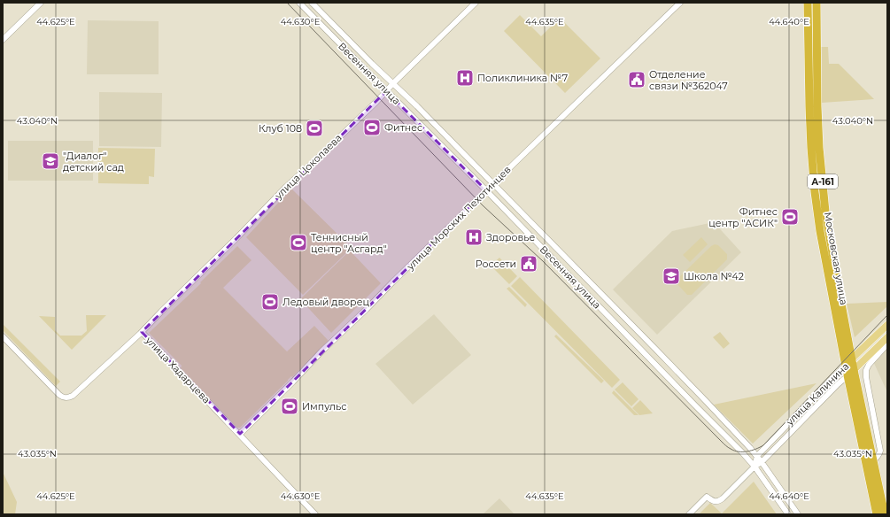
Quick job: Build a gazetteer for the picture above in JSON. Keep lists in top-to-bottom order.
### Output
{
  "streets": {
    "highway": ["А-161", "Московская улица"],
    "main road": ["улица Калинина"],
    "street": [
      "Весенняя улица",
      "улица Цоколаева",
      "улица Морских Пехотинцев",
      "улица Хадарцева"
    ]
  },
  "crossings": [
    ["Весенняя улица", "улица Цоколаева"],
    ["Весенняя улица", "улица Морских Пехотинцев"],
    ["Весенняя улица", "улица Калинина"],
    ["улица Цоколаева", "улица Хадарцева"],
    ["улица Морских Пехотинцев", "улица Хадарцева"],
    ["Московская улица", "улица Калинина"]
  ],
  "places": {
    "hospital": ["Поликлиника №7", "Здоровье"],
    "public building": ["Отделение связи №362047", "Россети"],
    "sports": [
      "Фитнес",
      "Клуб 108",
      "Фитнес центр \"АСИК\"",
      "Теннисный центр \"Асгард\"",
      "Ледовый дворец",
      "Импульс"
    ],
    "school or university": ["\"Диалог\" детский сад", "Школа №42"]
  },
  "coordinates": [
    "44.625°E",
    "44.630°E",
    "44.635°E",
    "44.640°E",
    "43.040°N",
    "43.035°N"
  ]
}
